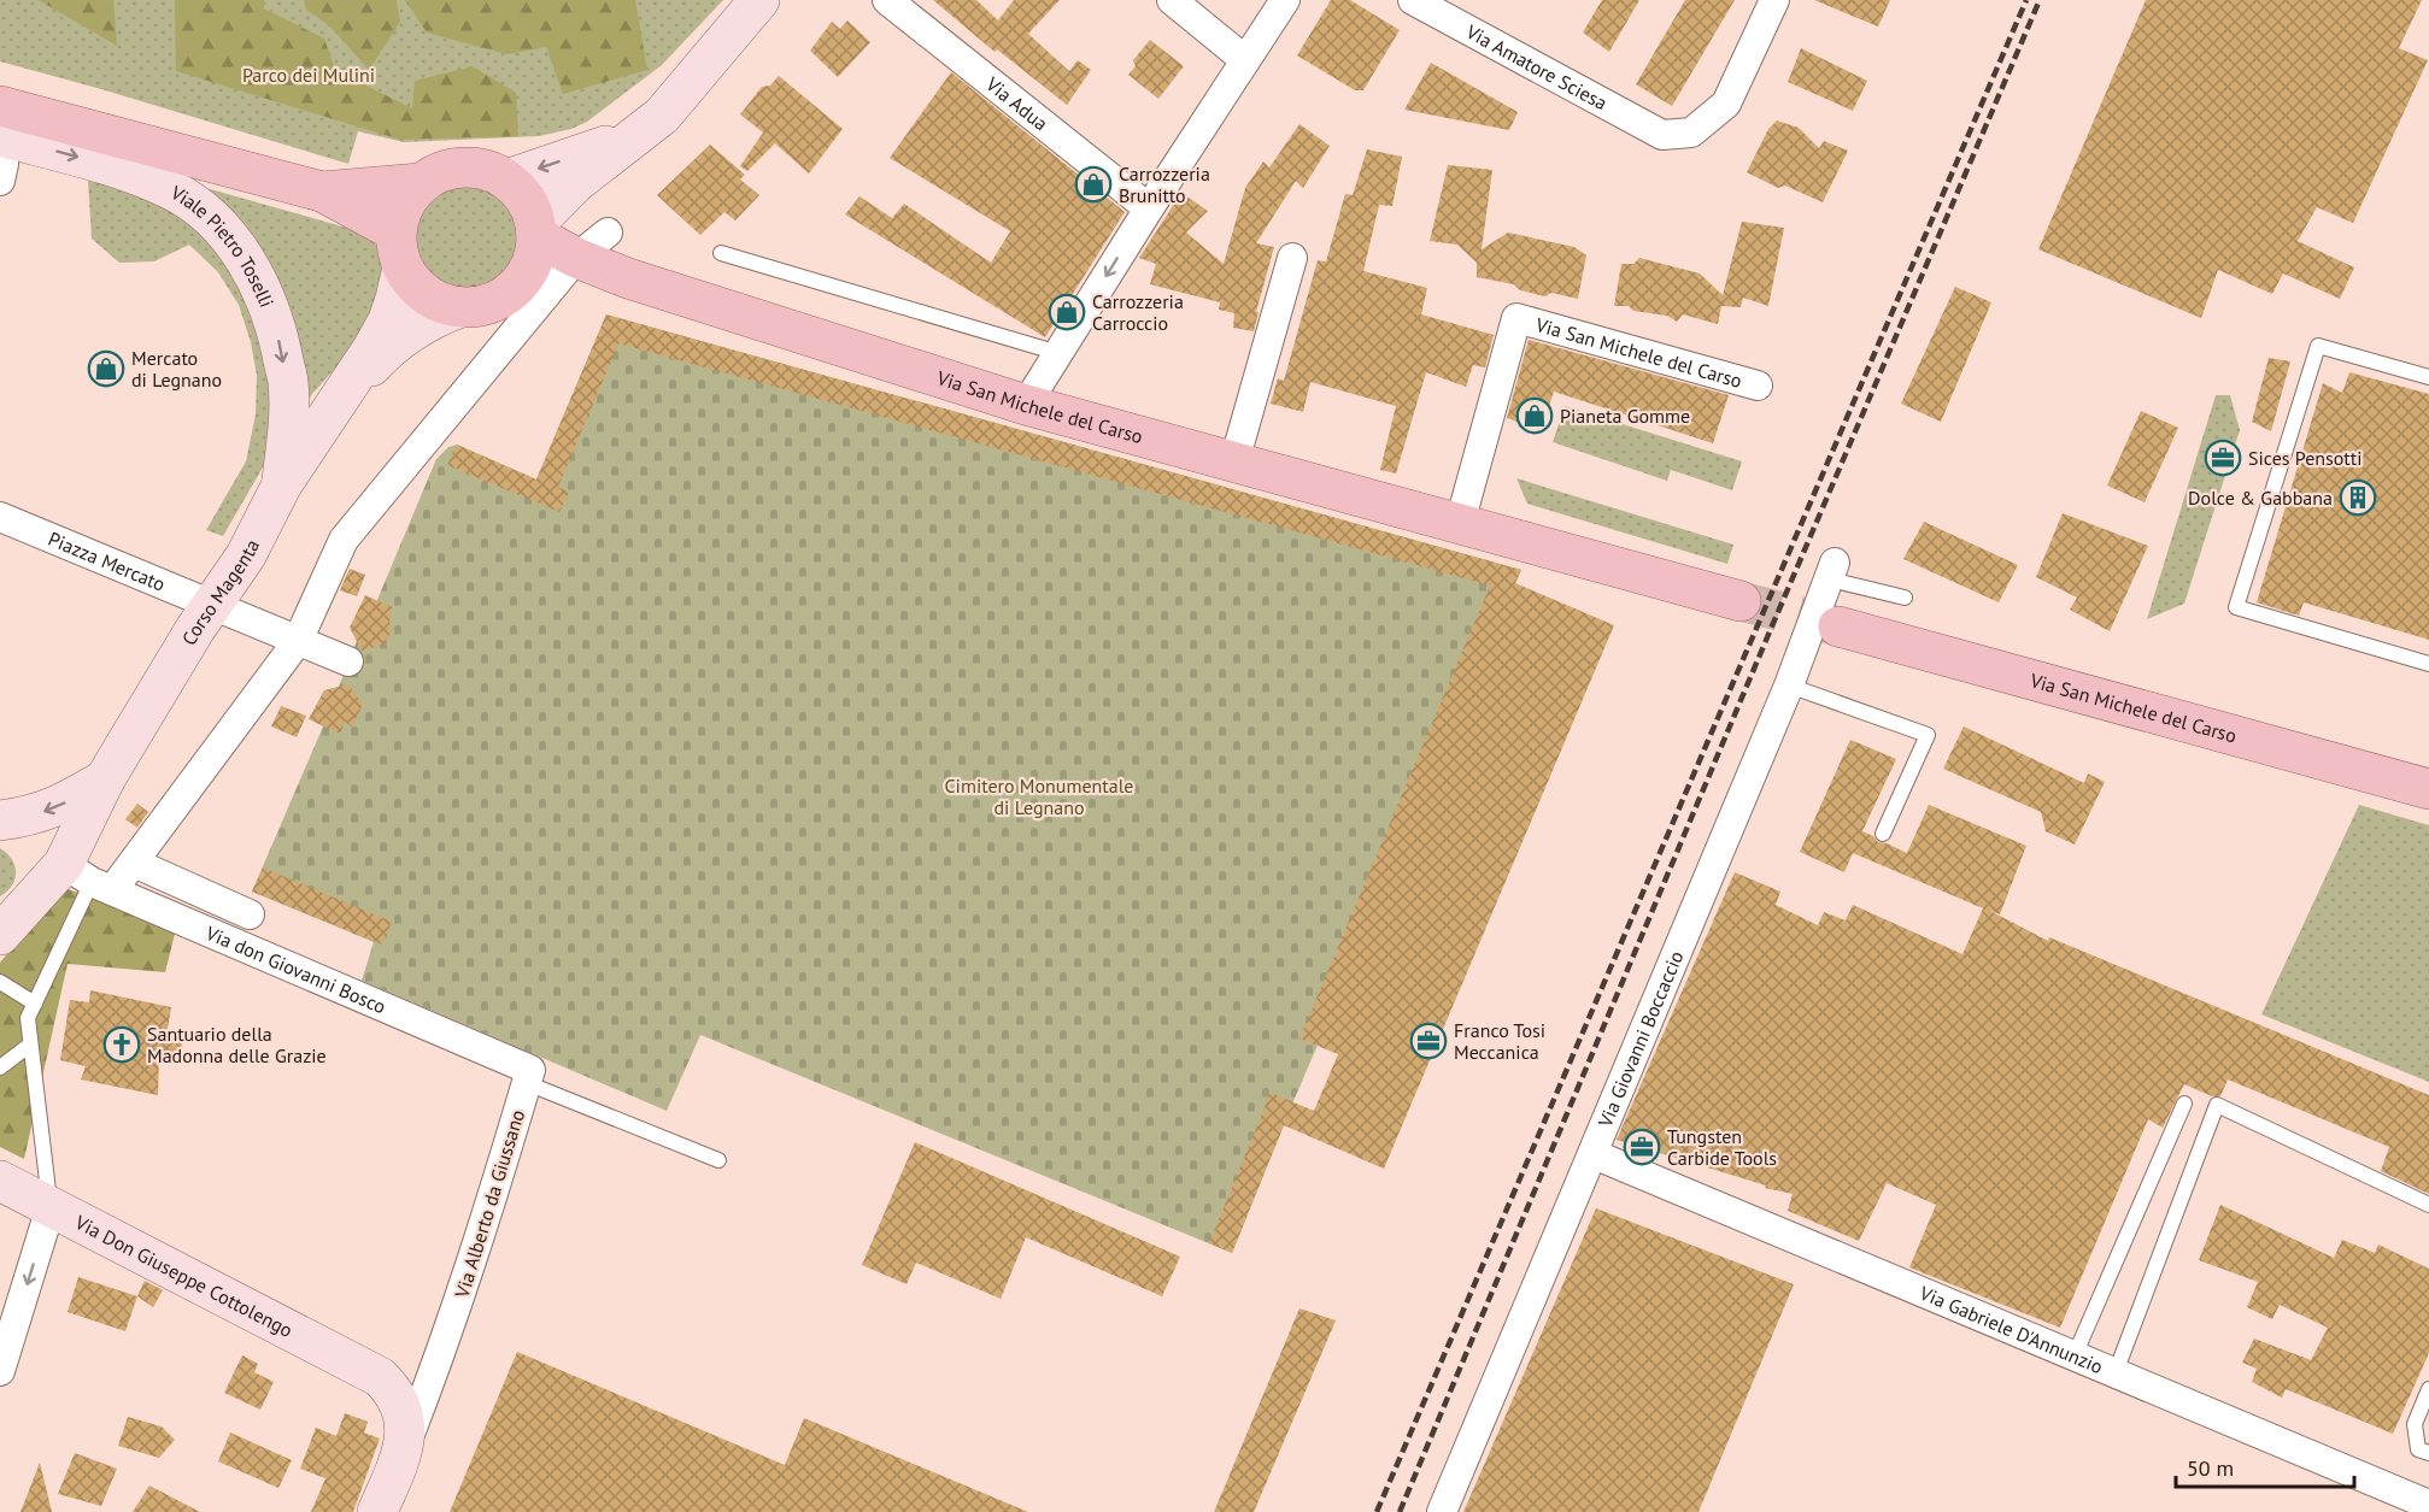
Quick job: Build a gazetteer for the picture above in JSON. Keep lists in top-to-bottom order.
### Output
{
  "streets": {
    "main road": ["Via San Michele del Carso"],
    "street": [
      "Via Amatore Sciesa",
      "Via Adua",
      "Viale Pietro Toselli",
      "Piazza Mercato",
      "Corso Magenta",
      "Via don Giovanni Bosco",
      "Via Giovanni Boccaccio",
      "Via Alberto da Giussano",
      "Via Don Giuseppe Cottolengo",
      "Via Gabriele D'Annunzio"
    ]
  },
  "crossings": [
    ["Viale Pietro Toselli", "Corso Magenta"],
    ["Via San Michele del Carso", "Corso Magenta"],
    ["Piazza Mercato", "Corso Magenta"],
    ["Corso Magenta", "Via don Giovanni Bosco"],
    ["Via don Giovanni Bosco", "Via Alberto da Giussano"],
    ["Via Giovanni Boccaccio", "Via Gabriele D'Annunzio"],
    ["Via Alberto da Giussano", "Via Don Giuseppe Cottolengo"]
  ],
  "one_way": ["Viale Pietro Toselli"],
  "parks": ["Parco dei Mulini", "Cimitero Monumentale di Legnano"],
  "places": {
    "shop": [
      "Carrozzeria Brunitto",
      "Carrozzeria Carroccio",
      "Mercato di Legnano",
      "Pianeta Gomme"
    ],
    "office": ["Sices Pensotti", "Franco Tosi Meccanica", "Tungsten Carbide Tools"],
    "building": ["Dolce & Gabbana"],
    "church": ["Santuario della Madonna delle Grazie"]
  },
  "scale_bar": "50 m"
}
